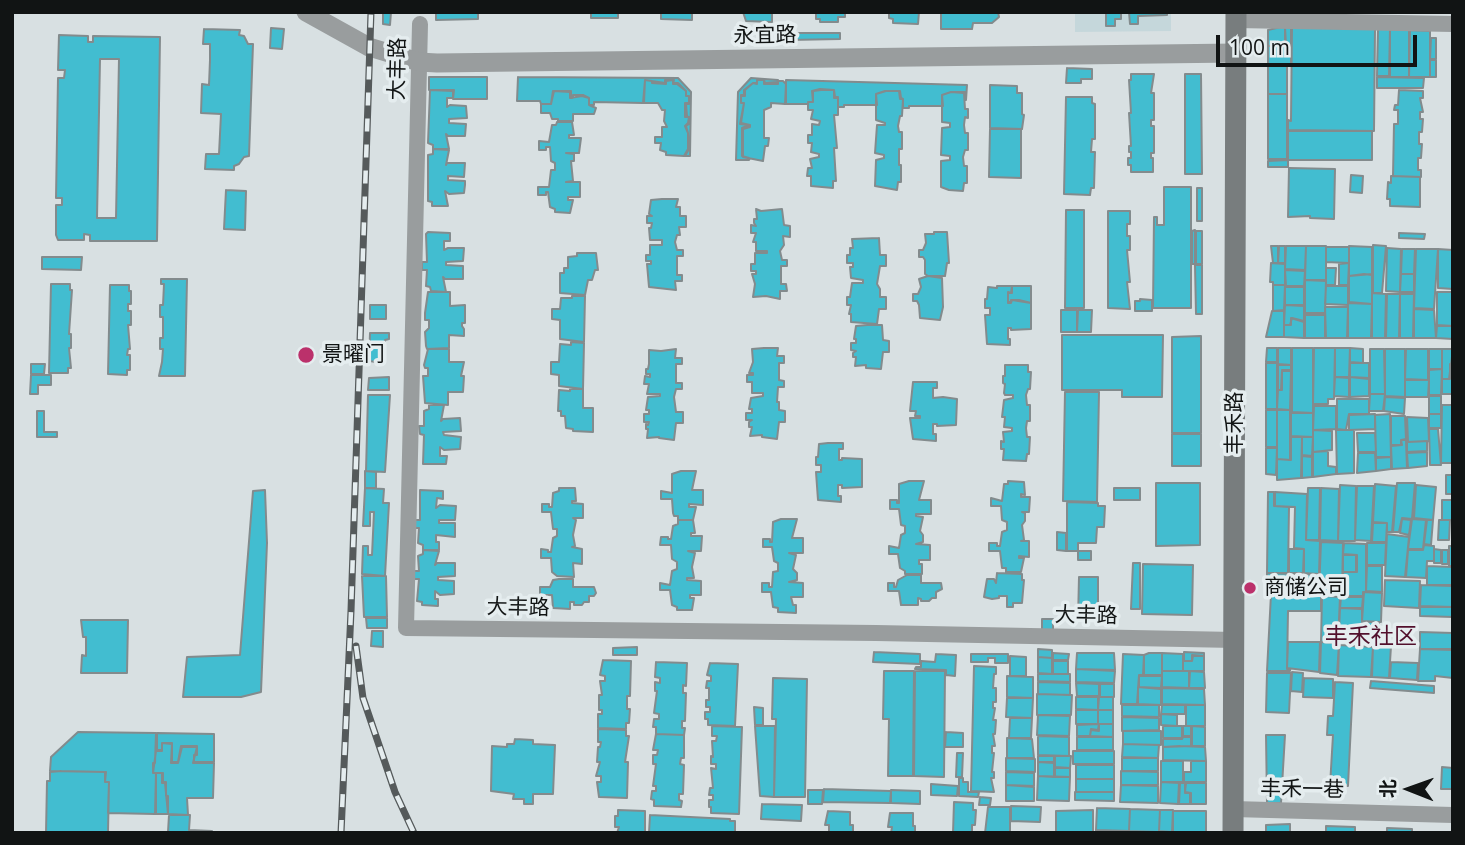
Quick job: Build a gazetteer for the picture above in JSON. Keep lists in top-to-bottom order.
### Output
{
  "streets": {
    "main road": ["丰禾路"],
    "street": ["永宜路", "大丰路", "丰禾一巷"]
  },
  "crossings": [
    ["永宜路", "大丰路"],
    ["永宜路", "丰禾路"],
    ["大丰路", "丰禾路"],
    ["丰禾路", "丰禾一巷"]
  ],
  "districts": ["丰禾社区"],
  "places": ["景曜门", "商储公司"],
  "scale_bar": "100 m",
  "north": "left"
}
